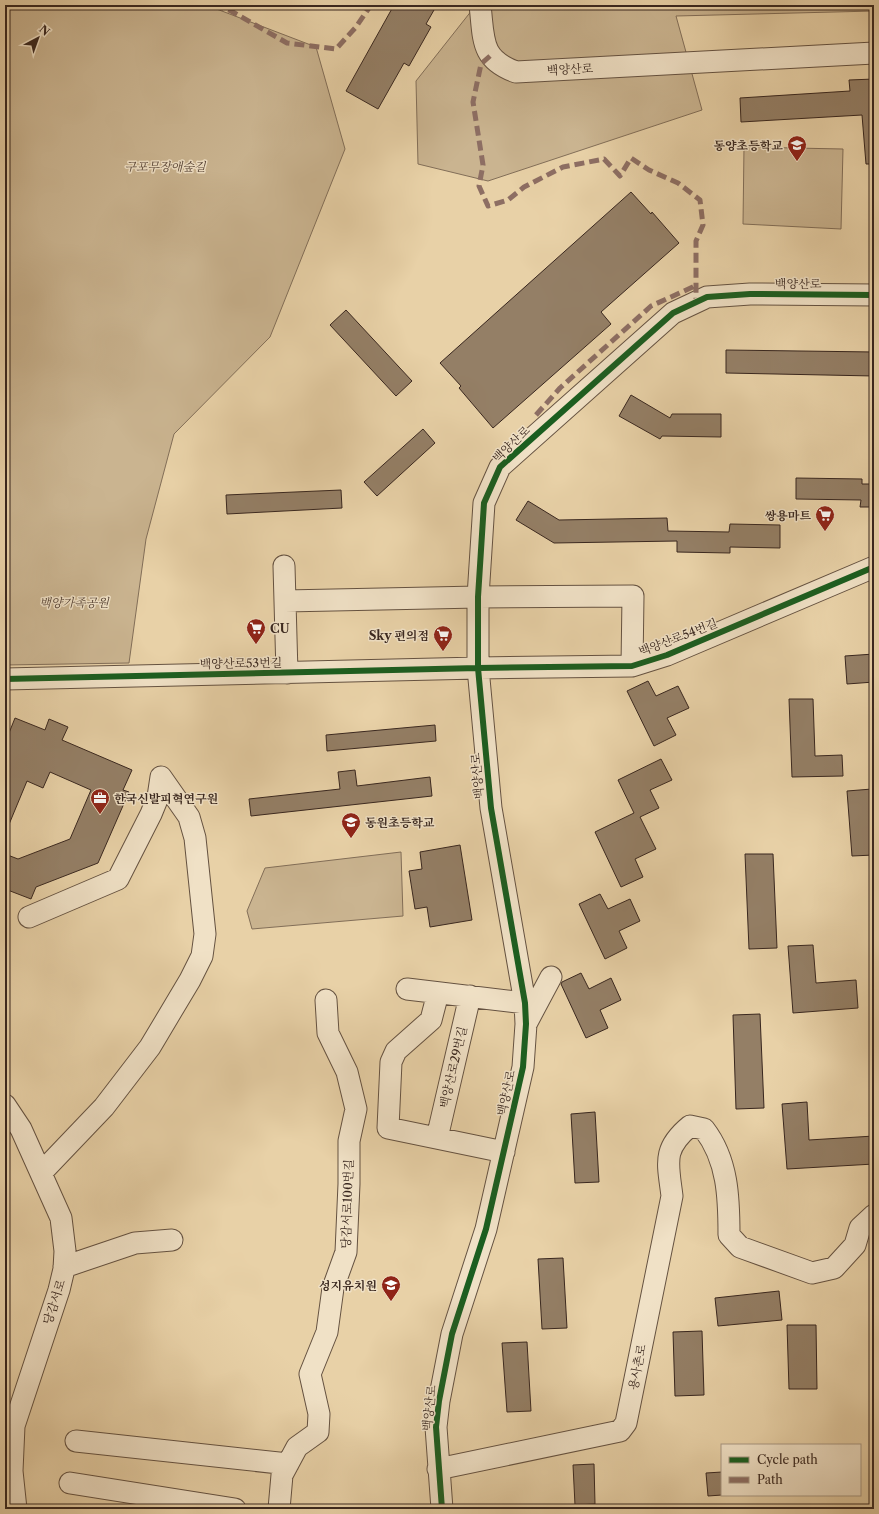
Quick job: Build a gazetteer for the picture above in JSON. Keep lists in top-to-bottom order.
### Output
{
  "streets": {
    "street": [
      "백양산로",
      "백양산로54번길",
      "백양산로53번길",
      "백양산로29번길",
      "당감서로100번길",
      "당감서로",
      "용사촌로"
    ]
  },
  "crossings": [
    ["백양산로", "백양산로54번길"],
    ["백양산로", "백양산로53번길"],
    ["백양산로", "용사촌로"],
    ["백양산로54번길", "백양산로53번길"]
  ],
  "parks": ["구포무장애숲길", "백양가족공원"],
  "places": {
    "school or university": ["동양초등학교", "동원초등학교", "성지유치원"],
    "supermarket": ["쌍용마트", "CU", "Sky 편의점"],
    "office": ["한국신발피혁연구원"]
  },
  "legend": ["Cycle path", "Path"],
  "north": "top right"
}
